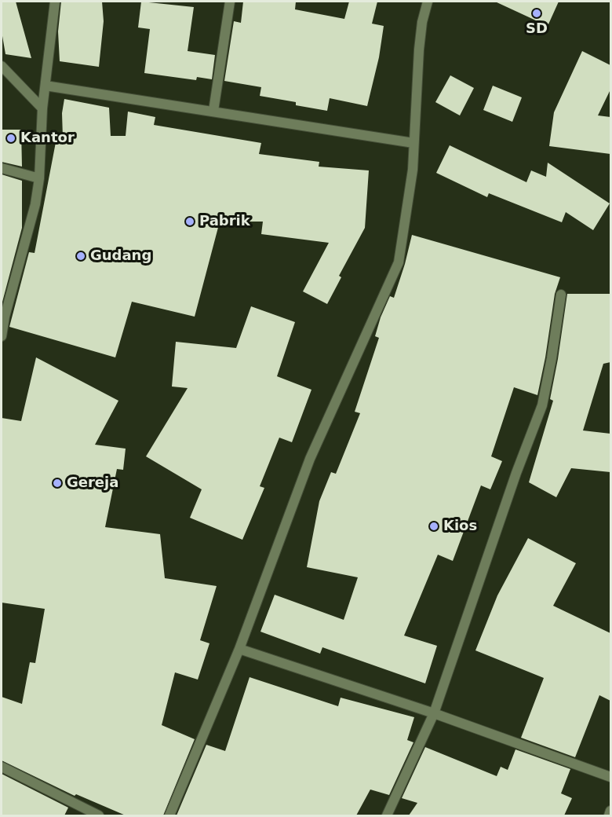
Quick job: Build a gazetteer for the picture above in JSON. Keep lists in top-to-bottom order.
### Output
{
  "places": [
    "SD",
    "Kantor",
    "Pabrik",
    "Gudang",
    "Gereja",
    "Kios"
  ]
}
